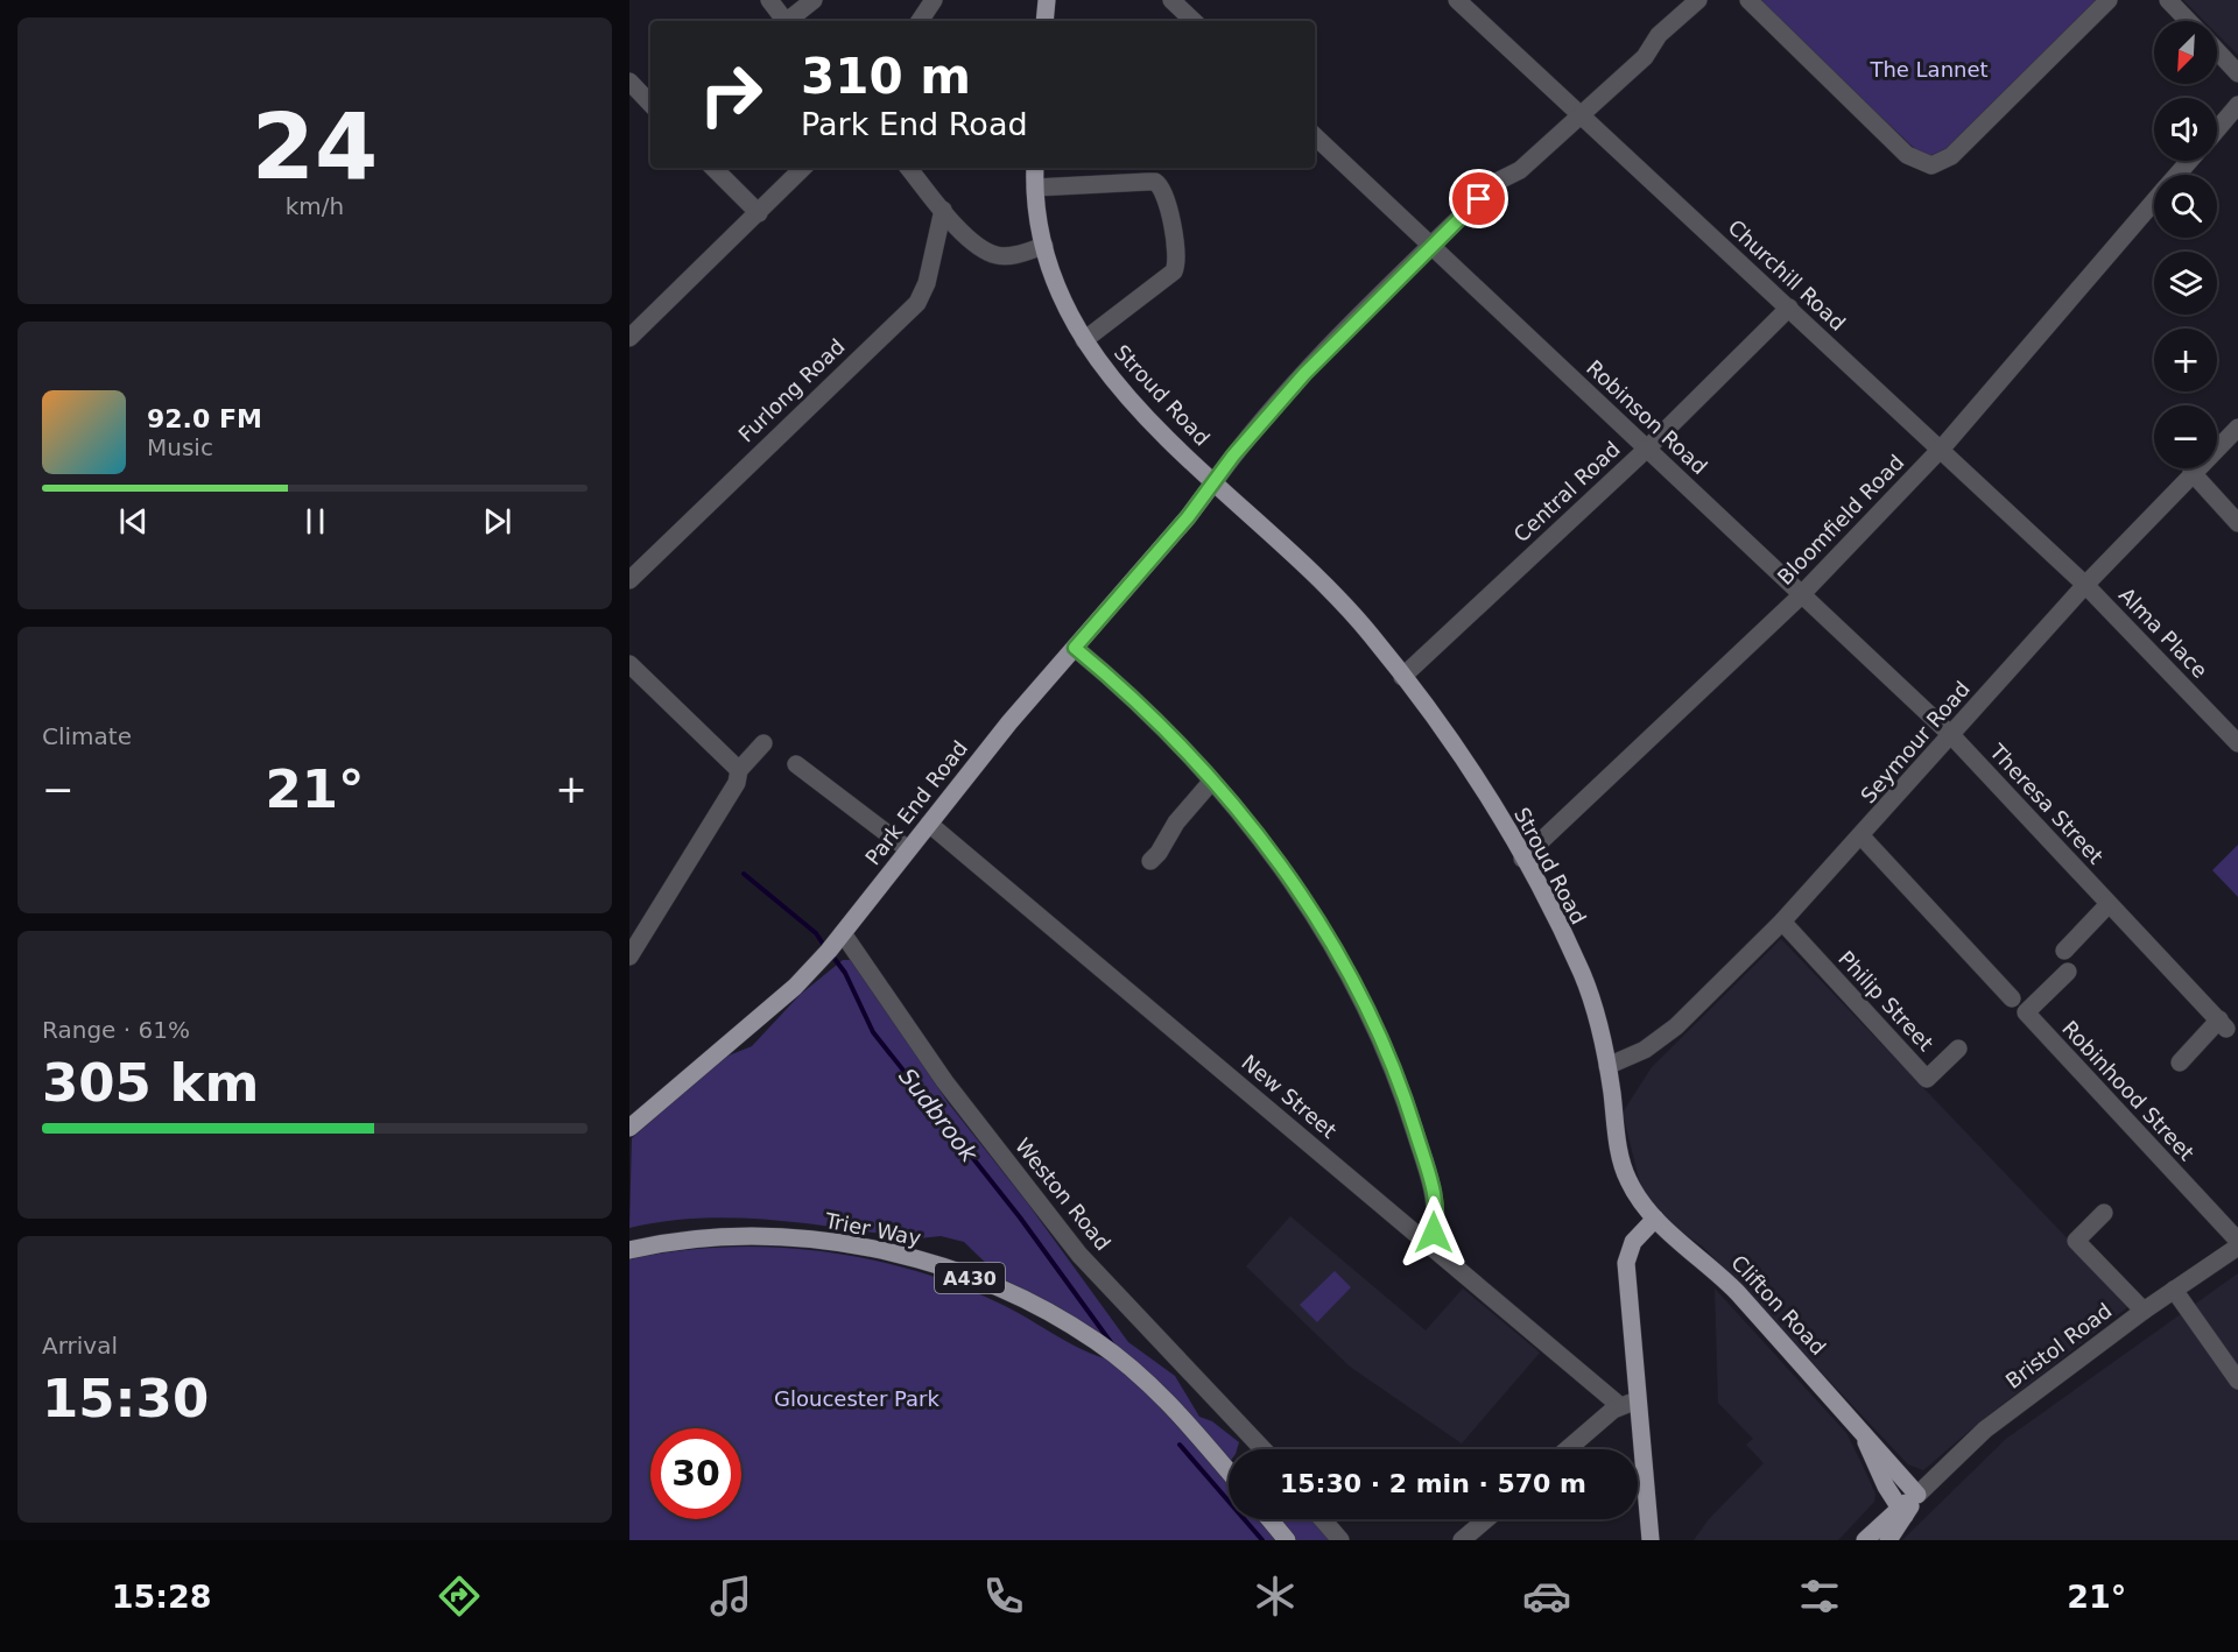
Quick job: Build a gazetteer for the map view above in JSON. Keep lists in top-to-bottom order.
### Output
{
  "streets": {
    "main road": [
      "Stroud Road",
      "Park End Road",
      "Trier Way",
      "A430",
      "Clifton Road",
      "Bristol Road"
    ],
    "street": [
      "Churchill Road",
      "Furlong Road",
      "Robinson Road",
      "Central Road",
      "Bloomfield Road",
      "Alma Place",
      "Seymour Road",
      "Theresa Street",
      "Philip Street",
      "Robinhood Street",
      "New Street",
      "Weston Road"
    ]
  },
  "crossings": [
    ["Churchill Road", "Central Road"],
    ["Churchill Road", "Bloomfield Road"],
    ["Churchill Road", "Alma Place"],
    ["Churchill Road", "Seymour Road"],
    ["Stroud Road", "Central Road"],
    ["Stroud Road", "Bloomfield Road"],
    ["Stroud Road", "Seymour Road"],
    ["Stroud Road", "Park End Road"],
    ["Stroud Road", "Clifton Road"],
    ["Robinson Road", "Central Road"],
    ["Robinson Road", "Bloomfield Road"],
    ["Robinson Road", "Seymour Road"],
    ["Robinson Road", "Theresa Street"],
    ["Alma Place", "Seymour Road"],
    ["Seymour Road", "Theresa Street"],
    ["Seymour Road", "Philip Street"],
    ["Park End Road", "New Street"],
    ["Park End Road", "Weston Road"],
    ["Clifton Road", "Bristol Road"]
  ],
  "water": ["Sudbrook"],
  "parks": ["The Lannet", "Gloucester Park"],
  "north": "bottom left",
  "page": {
    "tile": [
      ["24", "km/h"],
      "Climate",
      ["Range · 61%", "305 km"],
      ["Arrival", "15:30"]
    ],
    "map_buttons": ["+", "−"],
    "turn": ["310 m", "Park End Road"],
    "song": ["92.0 FM", "Music"],
    "heat": ["−", "21°", "+"],
    "limit": "30",
    "trip": "15:30 · 2 min · 570 m",
    "tabs": ["15:28", "21°"]
  }
}
